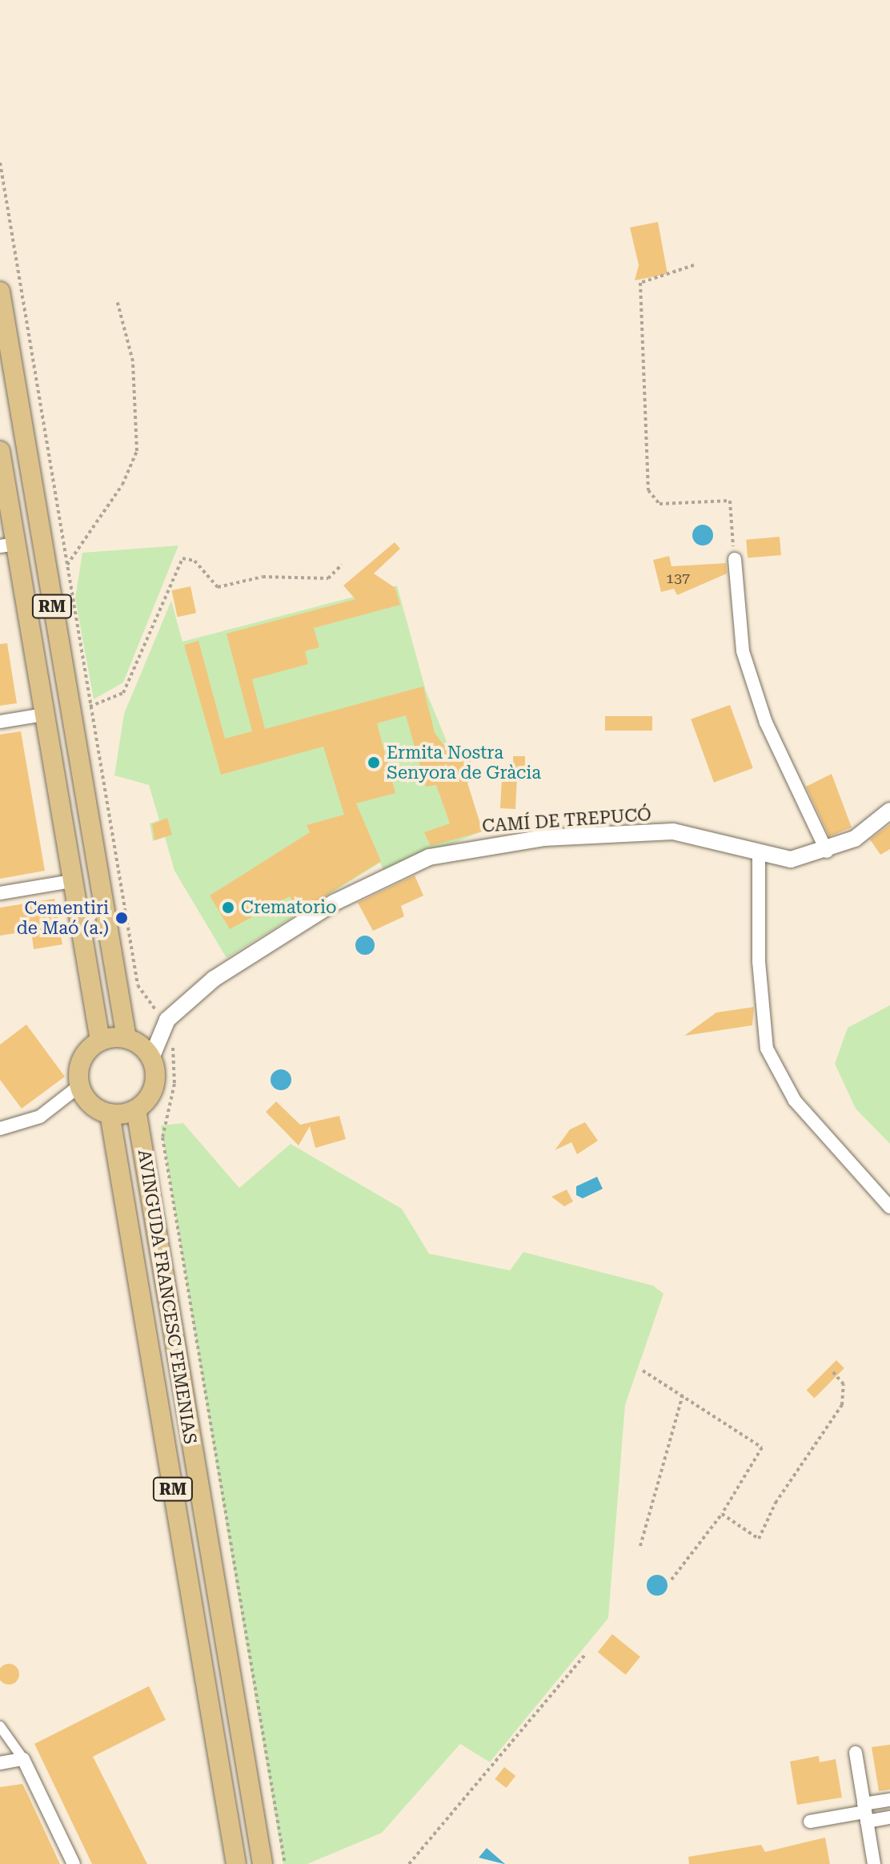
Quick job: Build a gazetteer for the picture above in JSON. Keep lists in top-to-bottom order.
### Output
{
  "streets": {
    "main road": ["RM", "AVINGUDA FRANCESC FEMENIAS"],
    "street": ["CAMÍ DE TREPUCÓ"]
  },
  "crossings": [
    ["RM", "CAMÍ DE TREPUCÓ"],
    ["RM", "AVINGUDA FRANCESC FEMENIAS"],
    ["CAMÍ DE TREPUCÓ", "AVINGUDA FRANCESC FEMENIAS"]
  ],
  "places": ["Ermita Nostra Senyora de Gràcia", "Crematorio", "Cementiri de Maó (a.)"],
  "house_numbers": ["137"]
}
